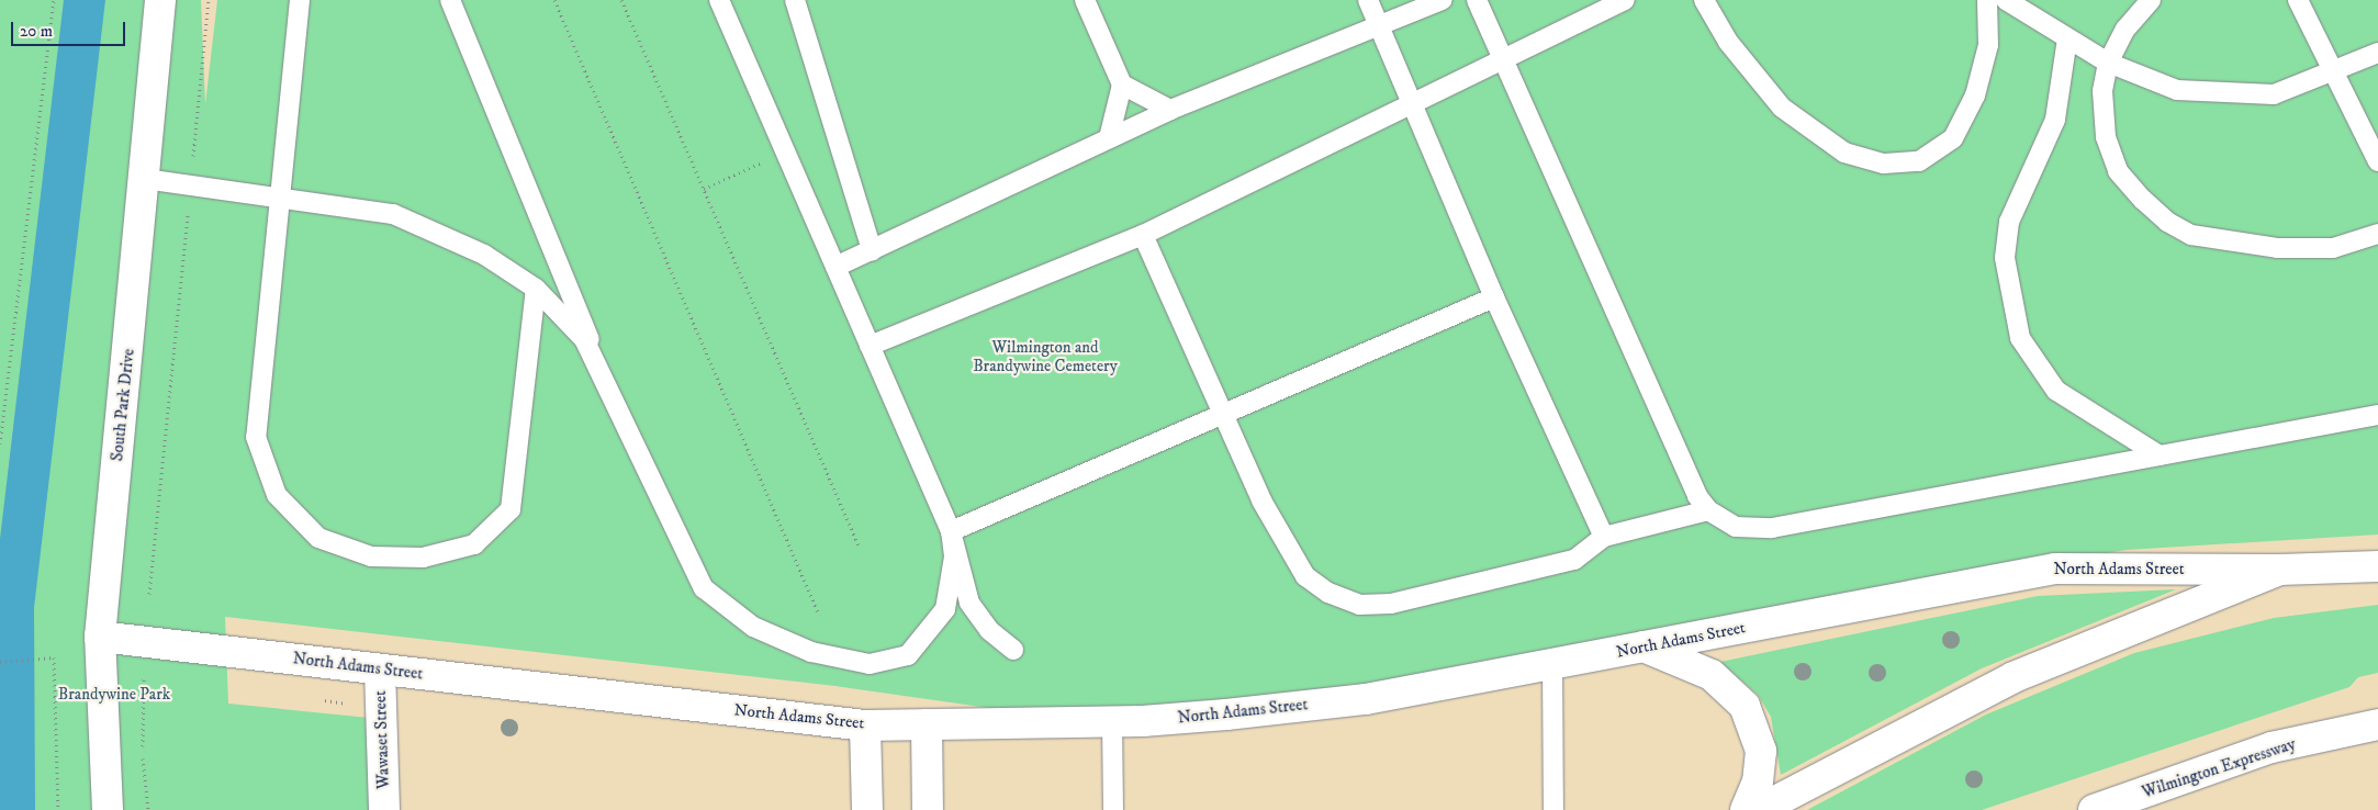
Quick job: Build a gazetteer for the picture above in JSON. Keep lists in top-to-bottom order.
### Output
{
  "streets": {
    "main road": [
      "South Park Drive",
      "North Adams Street",
      "Wawaset Street",
      "Wilmington Expressway"
    ]
  },
  "crossings": [
    ["South Park Drive", "North Adams Street"],
    ["North Adams Street", "Wawaset Street"]
  ],
  "parks": ["Wilmington and Brandywine Cemetery", "Brandywine Park"],
  "scale_bar": "20 m"
}
